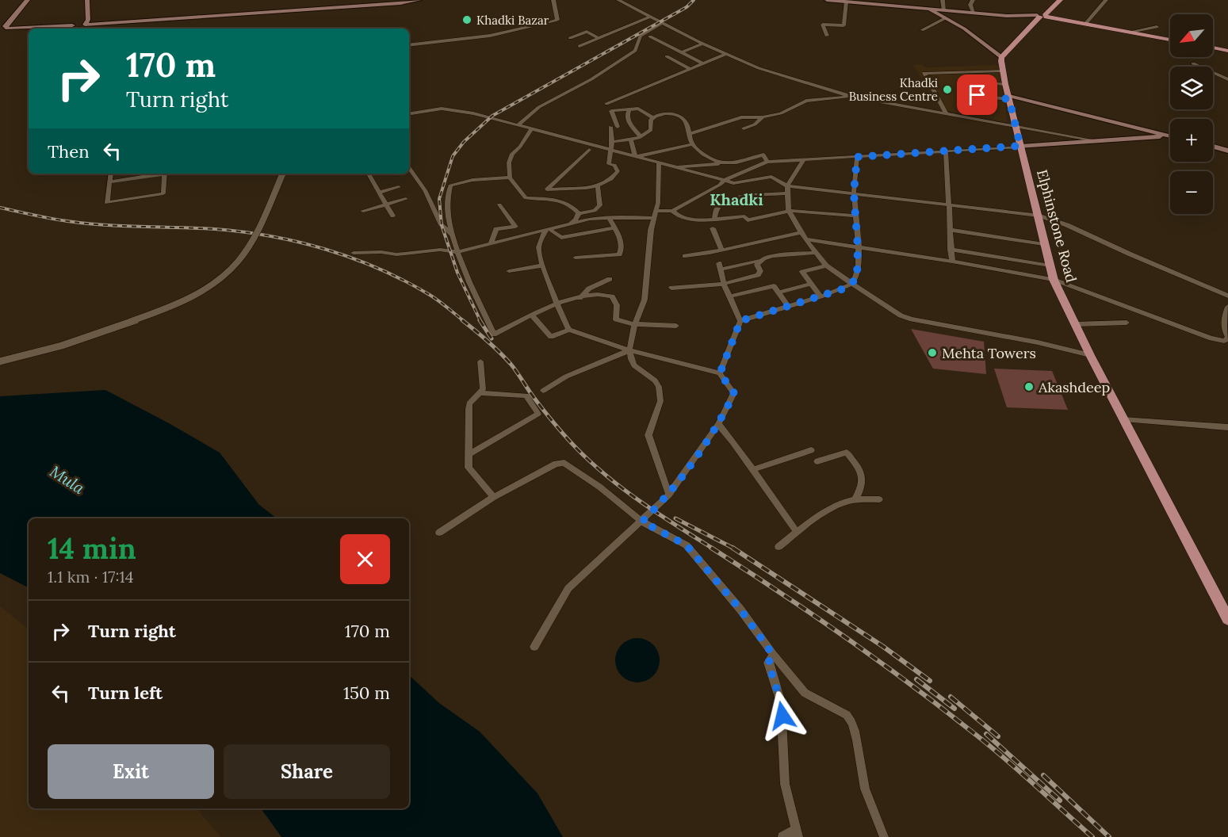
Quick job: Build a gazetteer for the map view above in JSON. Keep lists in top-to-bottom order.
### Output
{
  "streets": {
    "main road": ["Elphinstone Road"]
  },
  "districts": ["Khadki"],
  "water": ["Mula"],
  "places": [
    "Khadki Bazar",
    "Khadki Business Centre",
    "Mehta Towers",
    "Akashdeep"
  ],
  "north": "bottom left",
  "page": {
    "map_buttons": ["+", "−"],
    "turn": ["170 m", "Turn right"],
    "then": "Then",
    "heading": ["14 min", "1.1 km · 17:14"],
    "list": [
      {
        "name": "Turn right",
        "value": "170 m"
      },
      {
        "name": "Turn left",
        "value": "150 m"
      }
    ],
    "buttons": ["Exit", "Share"]
  }
}
